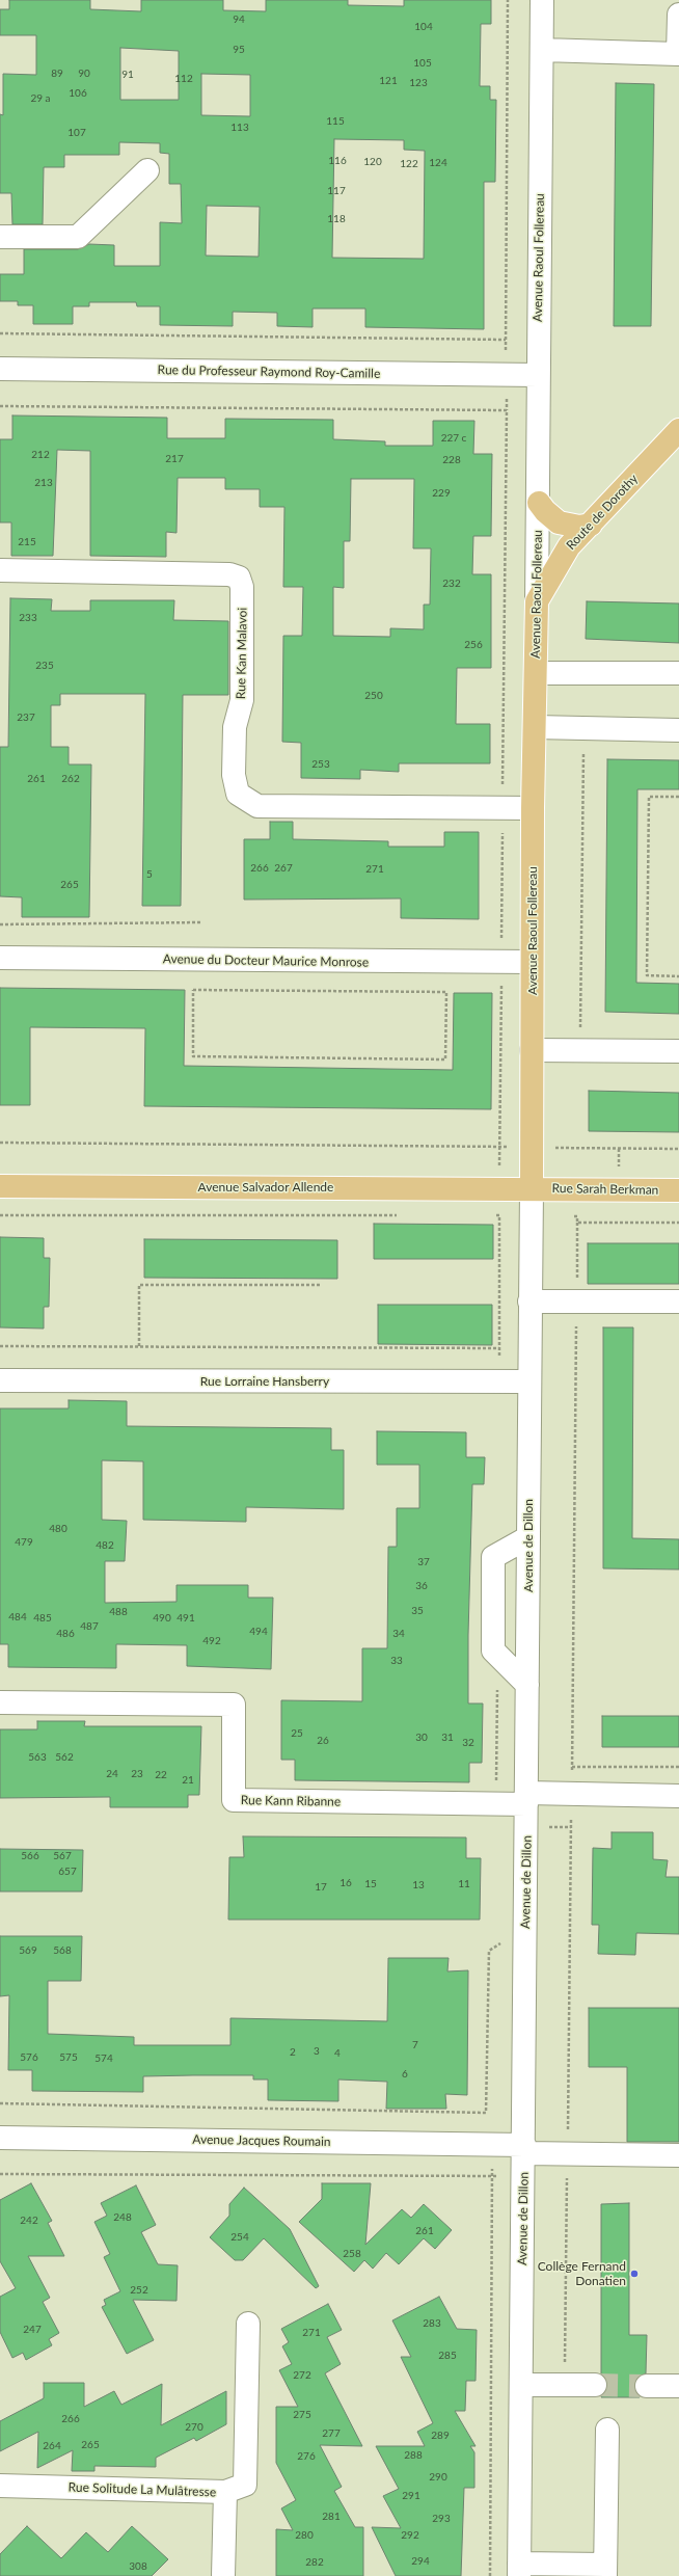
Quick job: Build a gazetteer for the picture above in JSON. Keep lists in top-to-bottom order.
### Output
{
  "streets": {
    "main road": [
      "Avenue Raoul Follereau",
      "Route de Dorothy",
      "Avenue Salvador Allende",
      "Rue Sarah Berkman"
    ],
    "street": [
      "Rue du Professeur Raymond Roy-Camille",
      "Rue Kan Malavoi",
      "Avenue du Docteur Maurice Monrose",
      "Rue Lorraine Hansberry",
      "Avenue de Dillon",
      "Rue Kann Ribanne",
      "Avenue Jacques Roumain",
      "Rue Solitude La Mulâtresse"
    ]
  },
  "crossings": [
    ["Avenue Raoul Follereau", "Rue du Professeur Raymond Roy-Camille"],
    ["Avenue Raoul Follereau", "Route de Dorothy"],
    ["Avenue Raoul Follereau", "Rue Kan Malavoi"],
    ["Avenue Raoul Follereau", "Avenue du Docteur Maurice Monrose"],
    ["Avenue Raoul Follereau", "Avenue Salvador Allende"],
    ["Avenue Raoul Follereau", "Rue Sarah Berkman"],
    ["Avenue Raoul Follereau", "Avenue de Dillon"],
    ["Avenue Salvador Allende", "Rue Sarah Berkman"],
    ["Avenue Salvador Allende", "Avenue de Dillon"],
    ["Rue Sarah Berkman", "Avenue de Dillon"],
    ["Rue Lorraine Hansberry", "Avenue de Dillon"],
    ["Avenue de Dillon", "Rue Kann Ribanne"],
    ["Avenue de Dillon", "Avenue Jacques Roumain"]
  ],
  "places": ["Collège Fernand Donatien"],
  "house_numbers": [
    "94",
    "104",
    "95",
    "105",
    "89",
    "90",
    "91",
    "112",
    "121",
    "123",
    "106",
    "29 a",
    "115",
    "113",
    "107",
    "116",
    "120",
    "124",
    "122",
    "117",
    "118",
    "227 c",
    "212",
    "217",
    "228",
    "213",
    "229",
    "215",
    "232",
    "233",
    "256",
    "235",
    "250",
    "237",
    "253",
    "261",
    "262",
    "266",
    "267",
    "271",
    "5",
    "265",
    "480",
    "479",
    "482",
    "37",
    "36",
    "35",
    "488",
    "484",
    "485",
    "490",
    "491",
    "487",
    "494",
    "486",
    "34",
    "492",
    "33",
    "25",
    "30",
    "31",
    "26",
    "32",
    "563",
    "562",
    "24",
    "23",
    "22",
    "21",
    "566",
    "567",
    "657",
    "16",
    "15",
    "11",
    "13",
    "17",
    "569",
    "568",
    "7",
    "3",
    "2",
    "4",
    "576",
    "575",
    "574",
    "6",
    "248",
    "242",
    "261",
    "254",
    "258",
    "252",
    "283",
    "247",
    "271",
    "285",
    "272",
    "275",
    "266",
    "270",
    "277",
    "289",
    "265",
    "264",
    "288",
    "276",
    "290",
    "291",
    "281",
    "293",
    "280",
    "292",
    "294",
    "282",
    "308"
  ]
}
